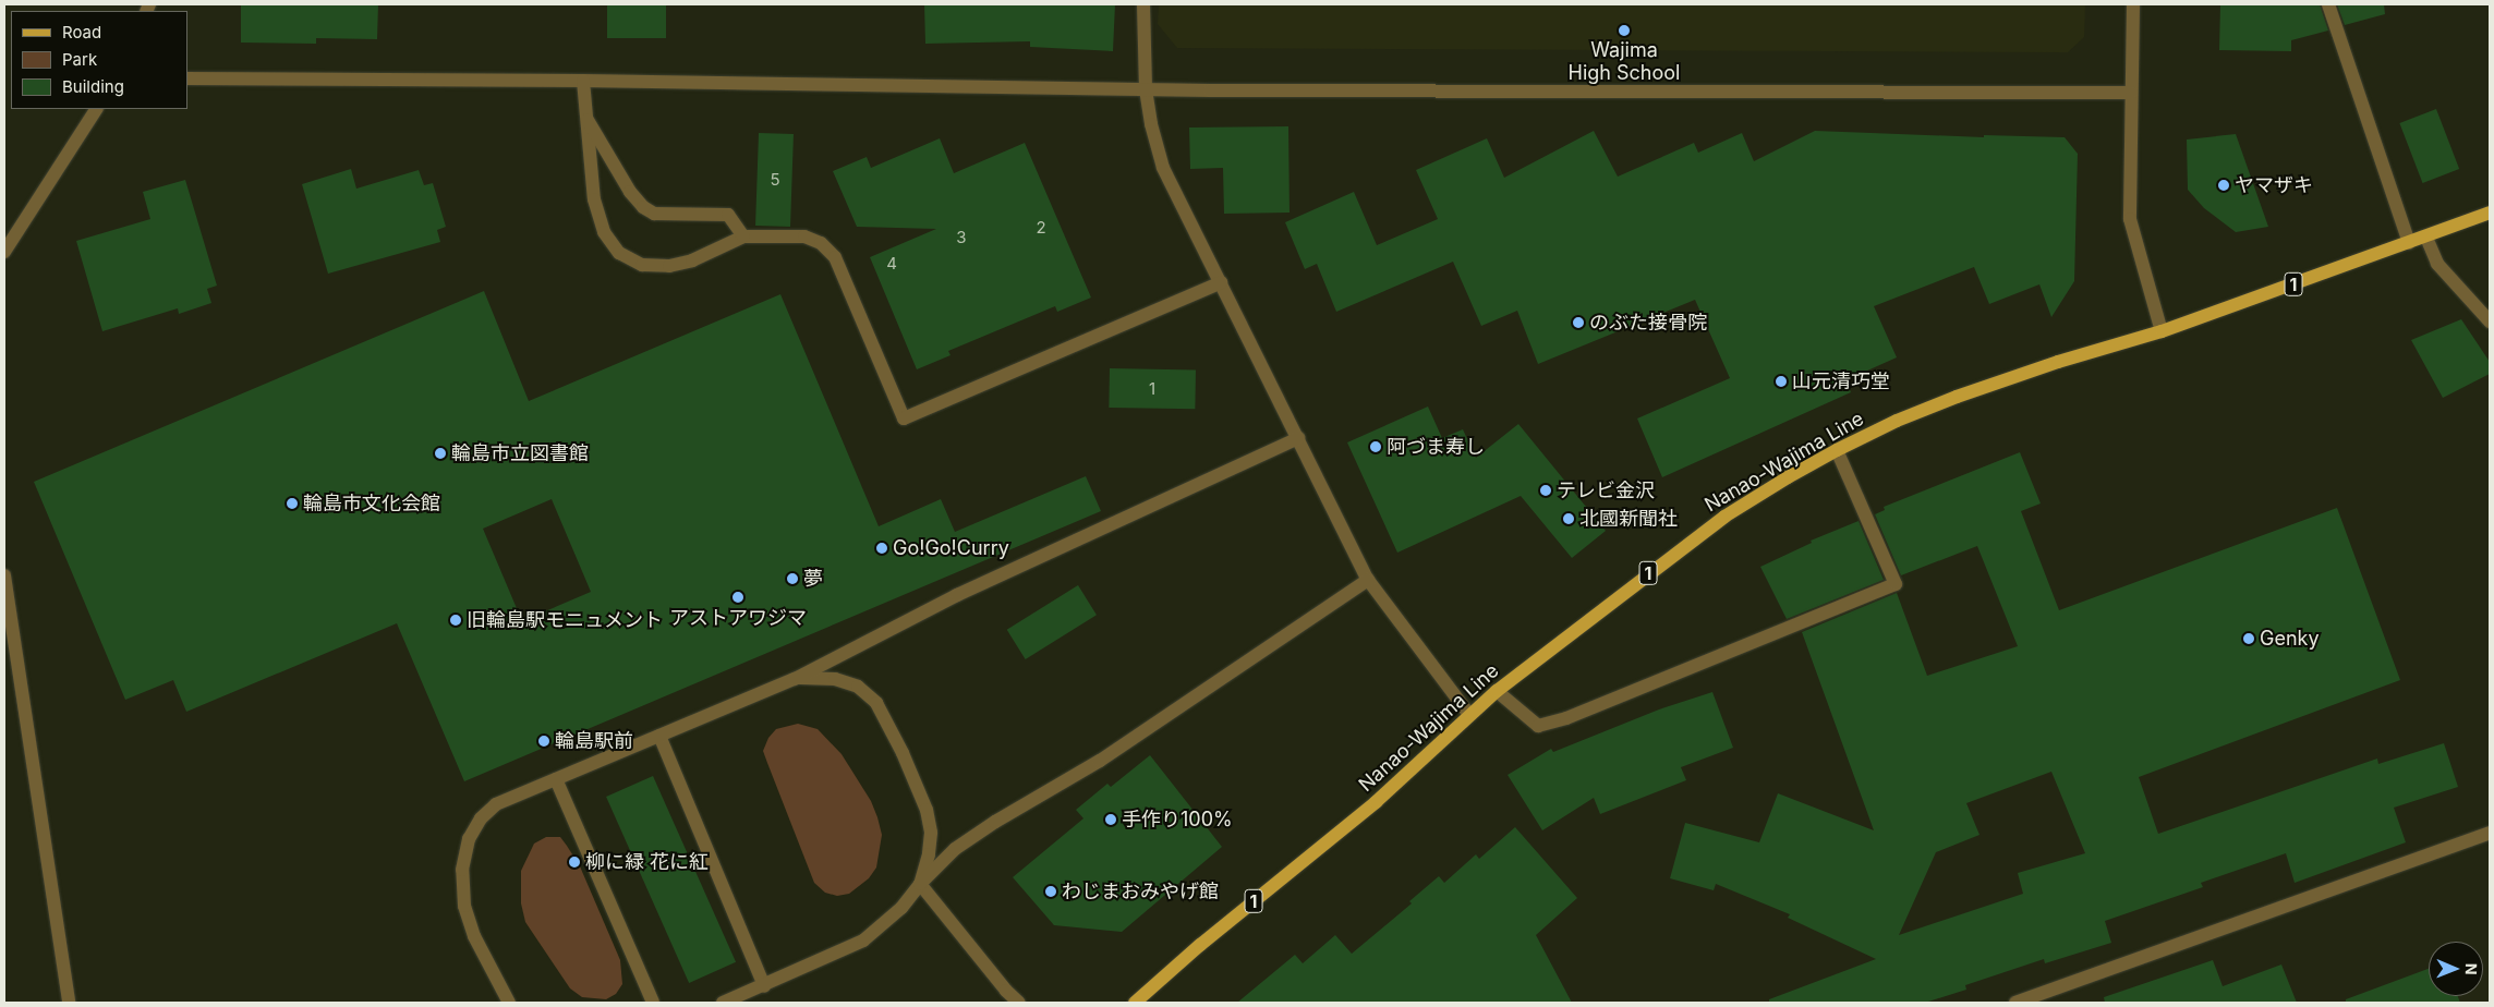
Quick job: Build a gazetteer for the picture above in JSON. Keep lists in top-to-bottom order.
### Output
{
  "streets": {
    "main road": ["1", "Nanao-Wajima Line"]
  },
  "places": [
    "Wajima High School",
    "ヤマザキ",
    "のぶた接骨院",
    "山元清巧堂",
    "阿づま寿し",
    "輪島市立図書館",
    "テレビ金沢",
    "輪島市文化会館",
    "北國新聞社",
    "Go!Go!Curry",
    "夢",
    "アストアワジマ",
    "旧輪島駅モニュメント",
    "Genky",
    "輪島駅前",
    "手作り100%",
    "柳に緑 花に紅",
    "わじまおみやげ館"
  ],
  "house_numbers": [
    "5",
    "2",
    "3",
    "4",
    "1"
  ],
  "legend": ["Road", "Park", "Building"],
  "north": "right"
}
